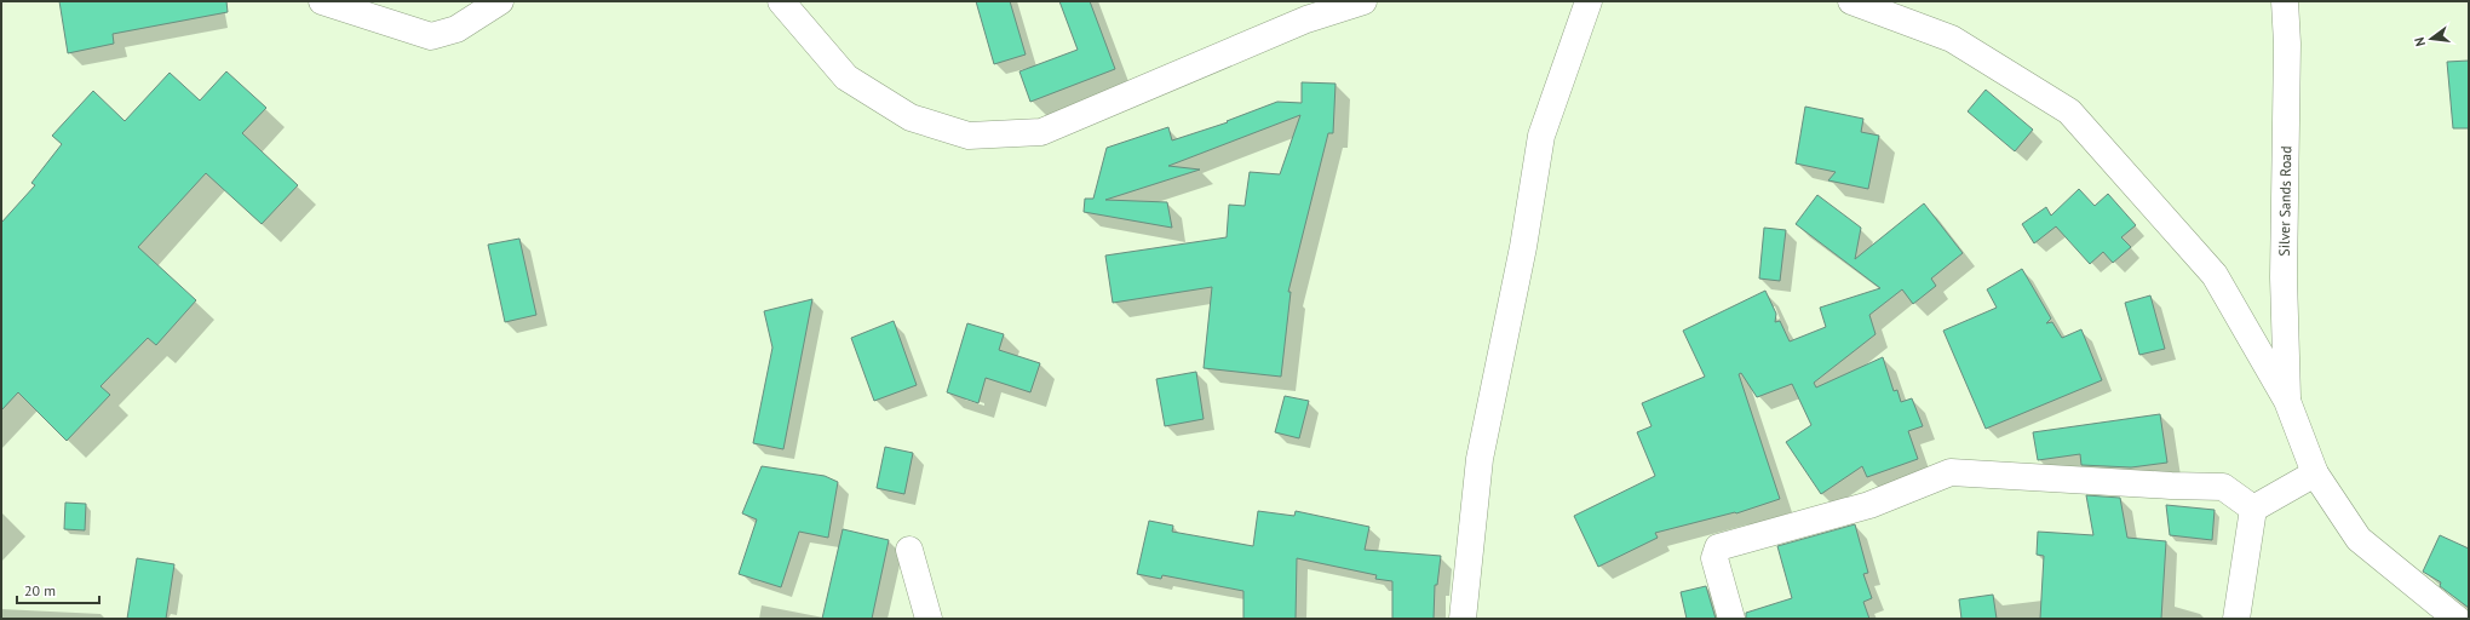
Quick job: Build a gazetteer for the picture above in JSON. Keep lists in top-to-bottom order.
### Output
{
  "streets": {
    "street": ["Silver Sands Road"]
  },
  "scale_bar": "20 m",
  "north": "left"
}
